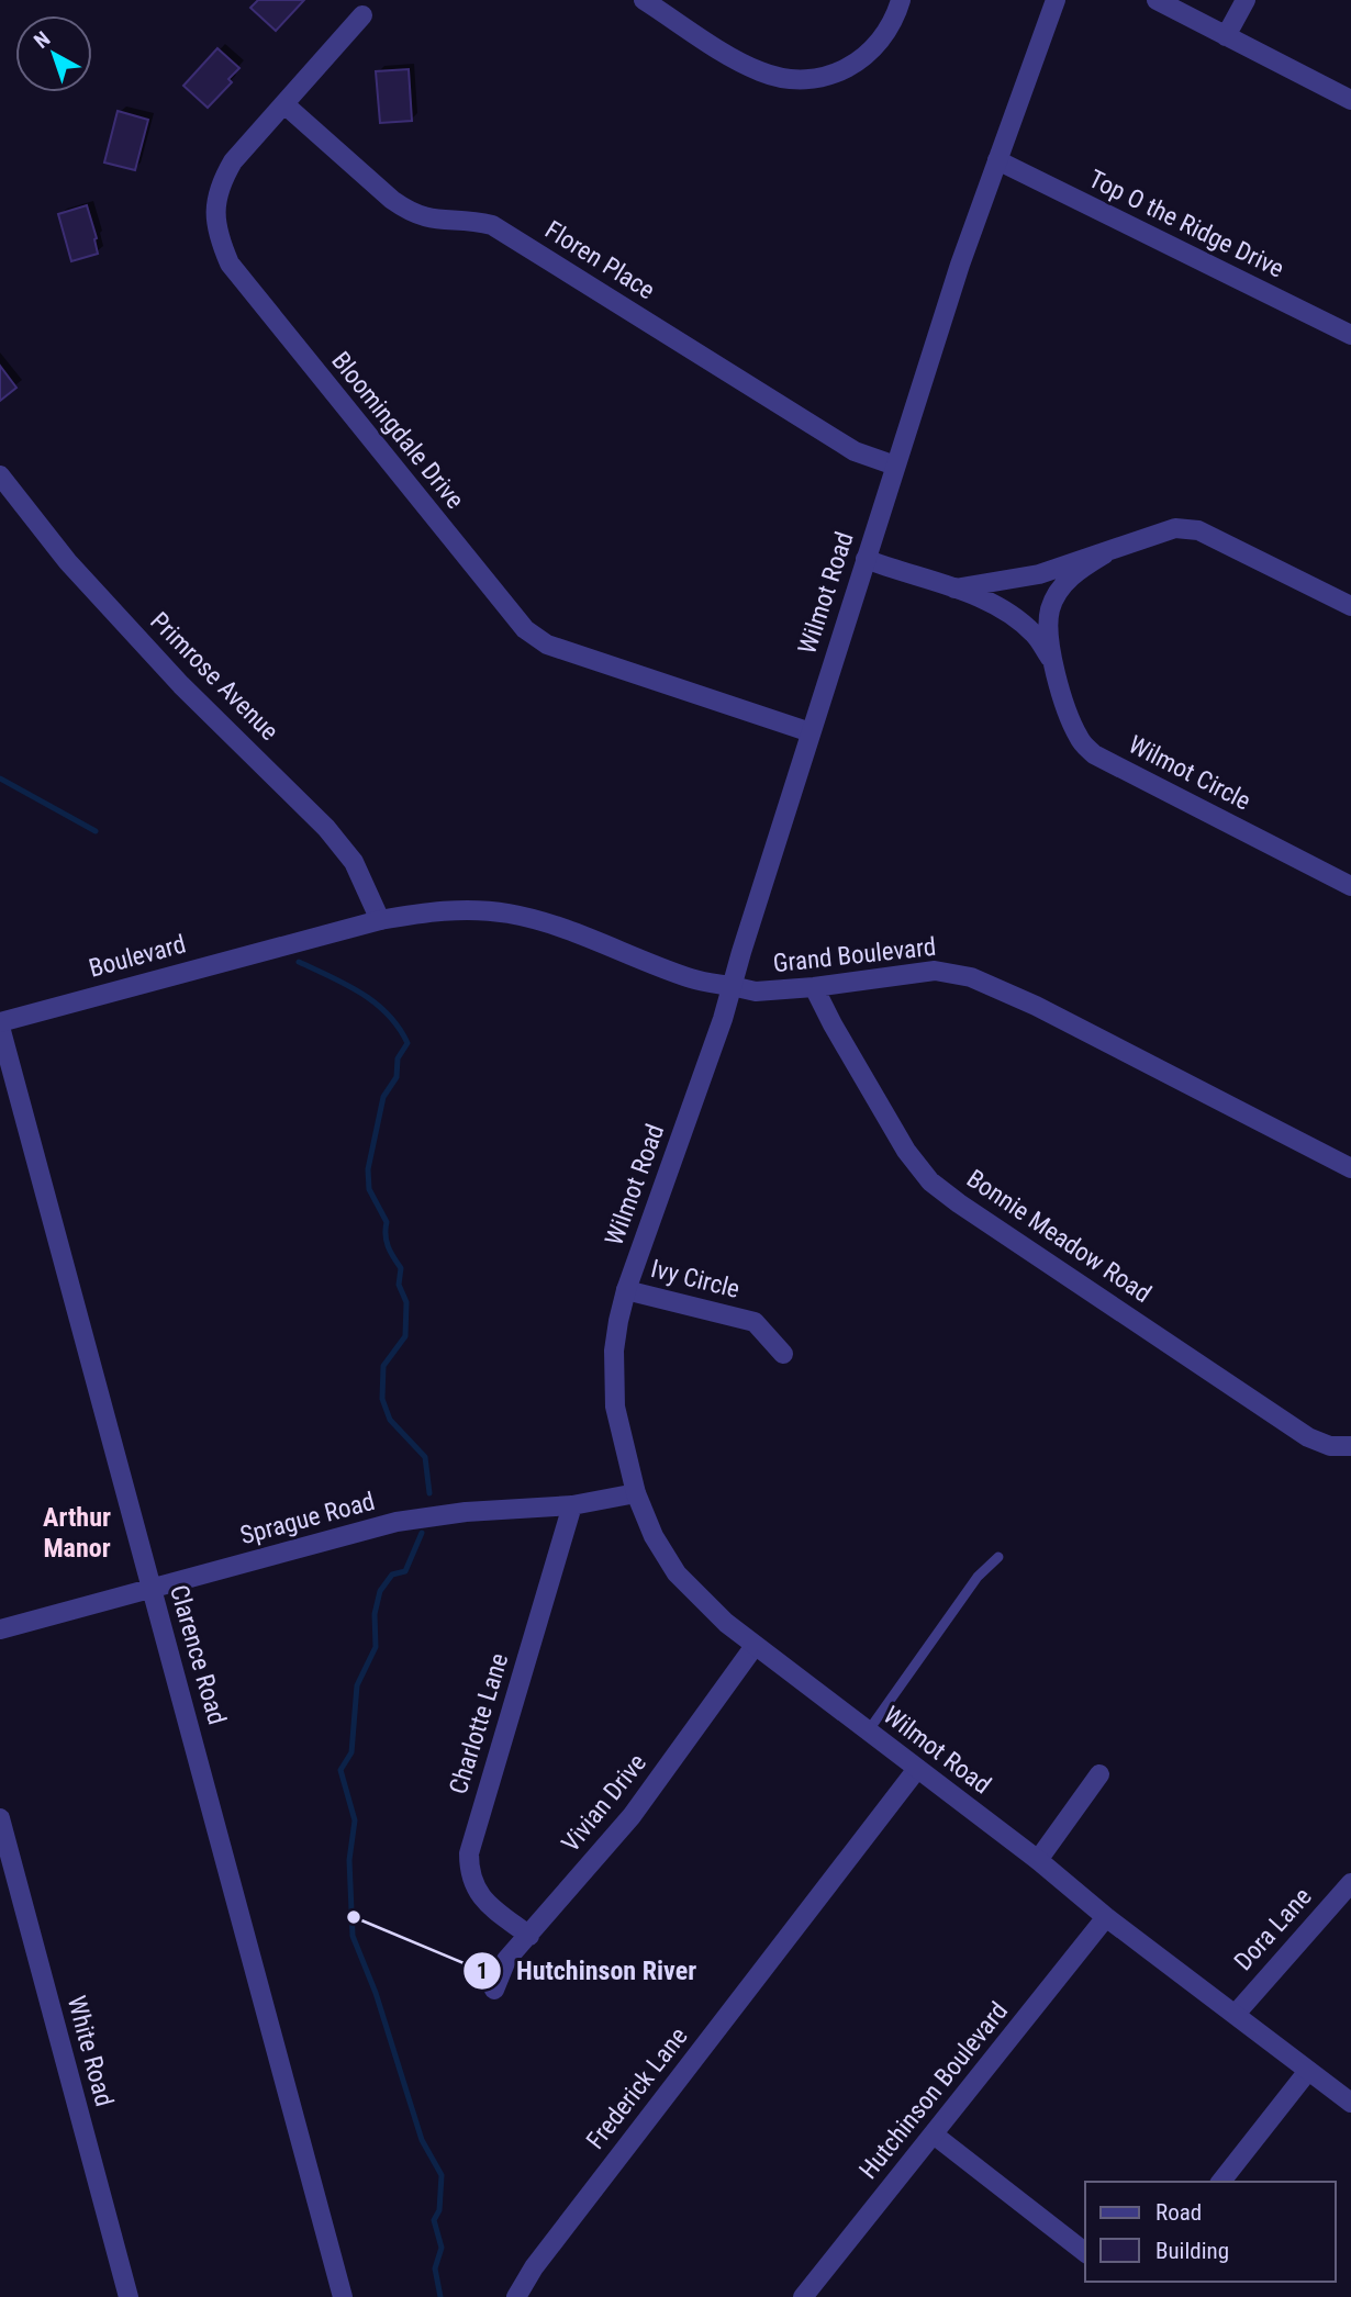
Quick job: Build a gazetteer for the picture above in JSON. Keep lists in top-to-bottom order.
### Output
{
  "streets": {
    "street": [
      "Top O the Ridge Drive",
      "Floren Place",
      "Bloomingdale Drive",
      "Wilmot Road",
      "Primrose Avenue",
      "Wilmot Circle",
      "Grand Boulevard",
      "Boulevard",
      "Bonnie Meadow Road",
      "Ivy Circle",
      "Sprague Road",
      "Clarence Road",
      "Charlotte Lane",
      "Vivian Drive",
      "Dora Lane",
      "White Road",
      "Frederick Lane",
      "Hutchinson Boulevard"
    ]
  },
  "crossings": [
    ["Top O the Ridge Drive", "Wilmot Road"],
    ["Floren Place", "Bloomingdale Drive"],
    ["Floren Place", "Wilmot Road"],
    ["Bloomingdale Drive", "Wilmot Road"],
    ["Wilmot Road", "Wilmot Circle"],
    ["Wilmot Road", "Grand Boulevard"],
    ["Wilmot Road", "Ivy Circle"],
    ["Wilmot Road", "Sprague Road"],
    ["Wilmot Road", "Vivian Drive"],
    ["Wilmot Road", "Dora Lane"],
    ["Wilmot Road", "Frederick Lane"],
    ["Wilmot Road", "Hutchinson Boulevard"],
    ["Primrose Avenue", "Grand Boulevard"],
    ["Grand Boulevard", "Boulevard"],
    ["Grand Boulevard", "Bonnie Meadow Road"],
    ["Boulevard", "Clarence Road"],
    ["Sprague Road", "Clarence Road"],
    ["Sprague Road", "Charlotte Lane"],
    ["Charlotte Lane", "Vivian Drive"]
  ],
  "districts": ["Arthur Manor"],
  "places": ["Hutchinson River"],
  "legend": ["Road", "Building"],
  "north": "top left"
}
